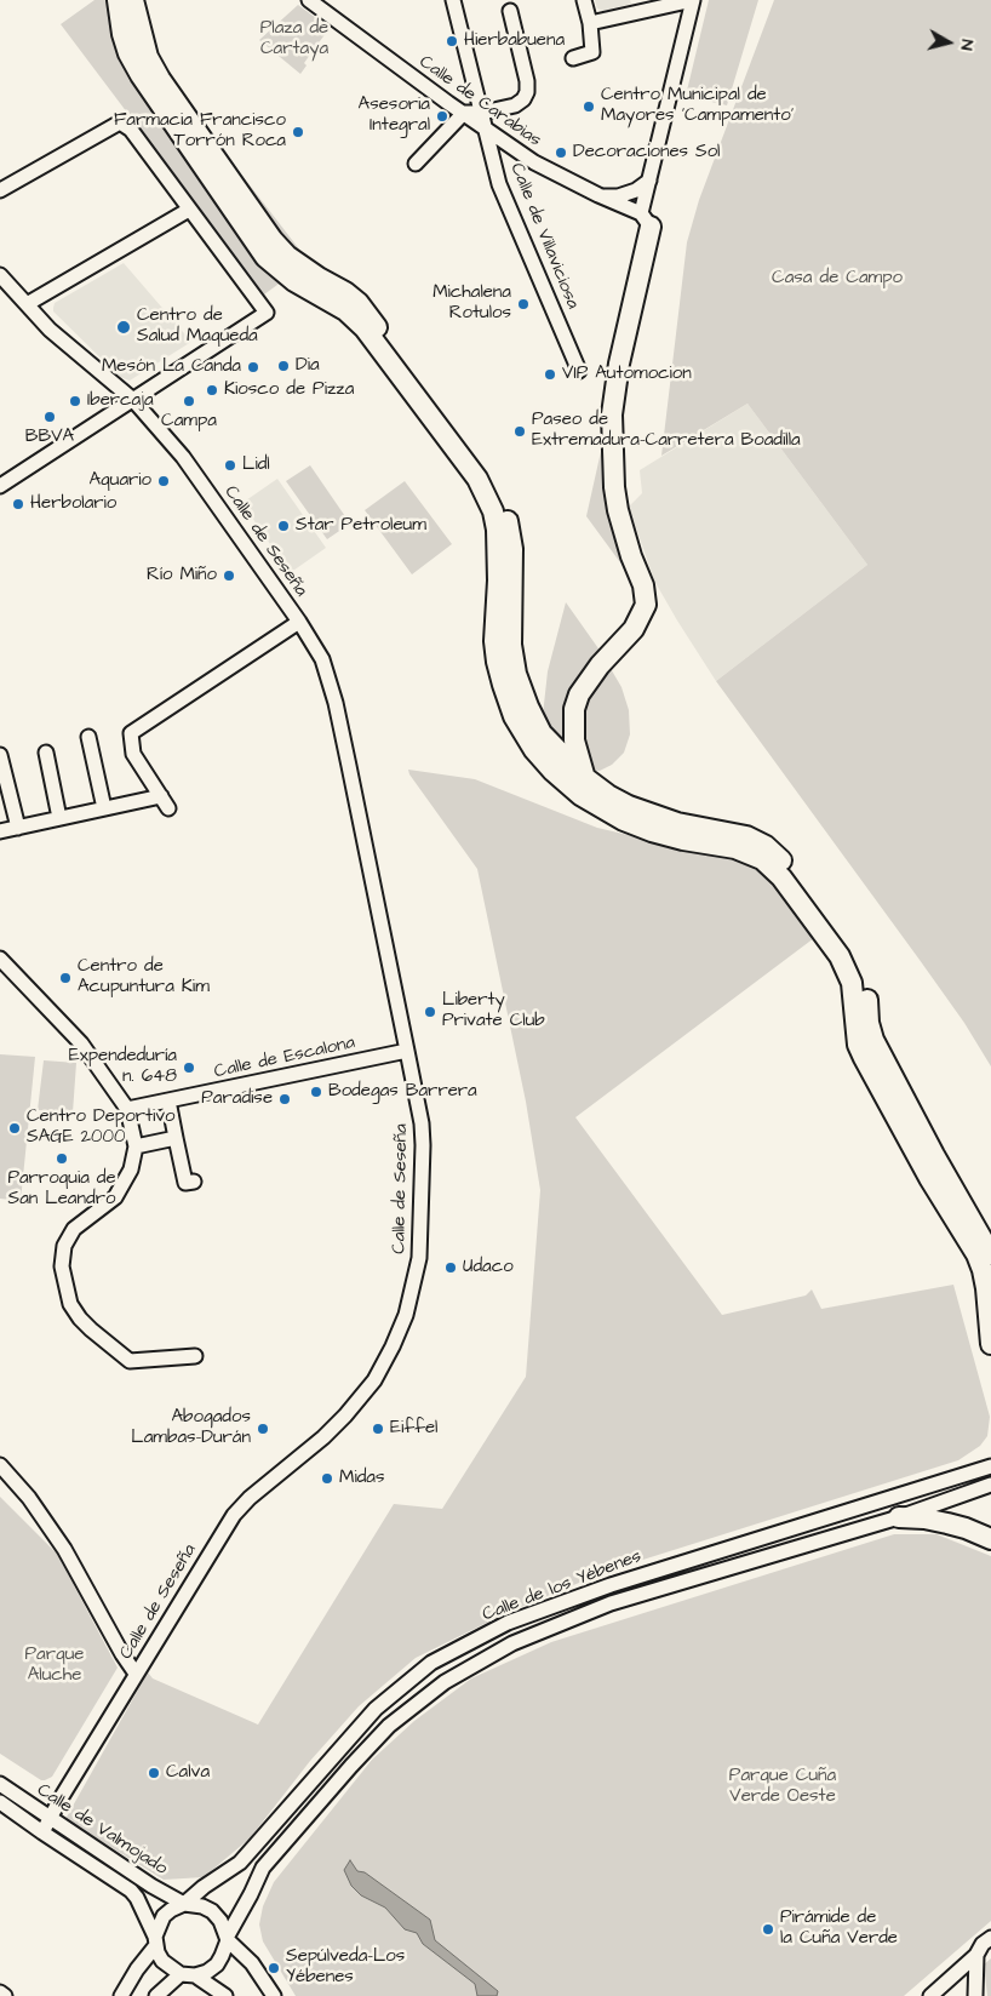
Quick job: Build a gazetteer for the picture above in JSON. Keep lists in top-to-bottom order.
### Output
{
  "streets": {
    "street": [
      "Calle de Carabias",
      "Calle de Villaviciosa",
      "Calle de Seseña",
      "Calle de Escalona",
      "Calle de los Yébenes",
      "Calle de Valmojado"
    ]
  },
  "crossings": [
    ["Calle de Carabias", "Calle de Villaviciosa"],
    ["Calle de Seseña", "Calle de Escalona"],
    ["Calle de Seseña", "Calle de Valmojado"],
    ["Calle de los Yébenes", "Calle de Valmojado"]
  ],
  "parks": [
    "Plaza de Cartaya",
    "Casa de Campo",
    "Parque Aluche",
    "Parque Cuña Verde Oeste"
  ],
  "places": [
    "Hierbabuena",
    "Centro Municipal de Mayores 'Campamento'",
    "Asesoria Integral",
    "Farmacia Francisco Torrón Roca",
    "Decoraciones Sol",
    "Michalena Rotulos",
    "Centro de Salud Maqueda",
    "Dia",
    "Mesón La Canda",
    "VIP Automocion",
    "Kiosco de Pizza",
    "Ibercaja",
    "Campa",
    "BBVA",
    "Paseo de Extremadura-Carretera Boadilla",
    "Lidl",
    "Aquario",
    "Herbolario",
    "Star Petroleum",
    "Río Miño",
    "Centro de Acupuntura Kim",
    "Liberty Private Club",
    "Expendeduría n. 648",
    "Bodegas Barrera",
    "Paradise",
    "Centro Deportivo SAGE 2000",
    "Parroquia de San Leandro",
    "Udaco",
    "Abogados Lambas-Durán",
    "Eiffel",
    "Midas",
    "Calva",
    "Pirámide de la Cuña Verde",
    "Sepúlveda-Los Yébenes"
  ],
  "north": "right"
}
